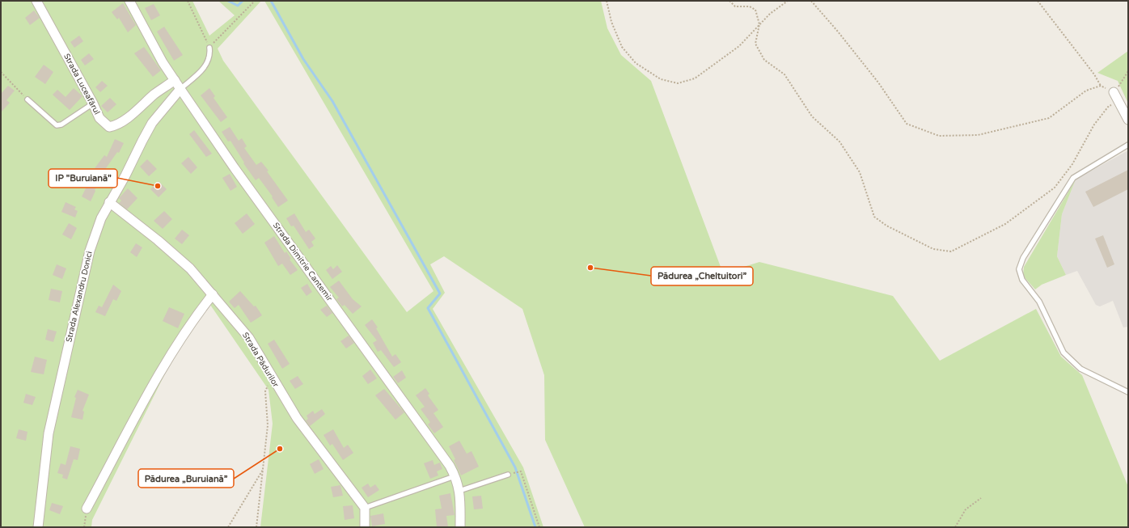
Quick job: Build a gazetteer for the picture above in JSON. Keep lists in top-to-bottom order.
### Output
{
  "streets": {
    "street": [
      "Strada Luceafărul",
      "Strada Dimitrie Cantemir",
      "Strada Alexandru Donici",
      "Strada Pădurilor"
    ]
  },
  "crossings": [
    ["Strada Luceafărul", "Strada Dimitrie Cantemir"],
    ["Strada Dimitrie Cantemir", "Strada Alexandru Donici"],
    ["Strada Alexandru Donici", "Strada Pădurilor"]
  ],
  "places": ["IP \"Buruiană\"", "Pădurea „Cheltuitori”", "Pădurea „Buruiană”"]
}
